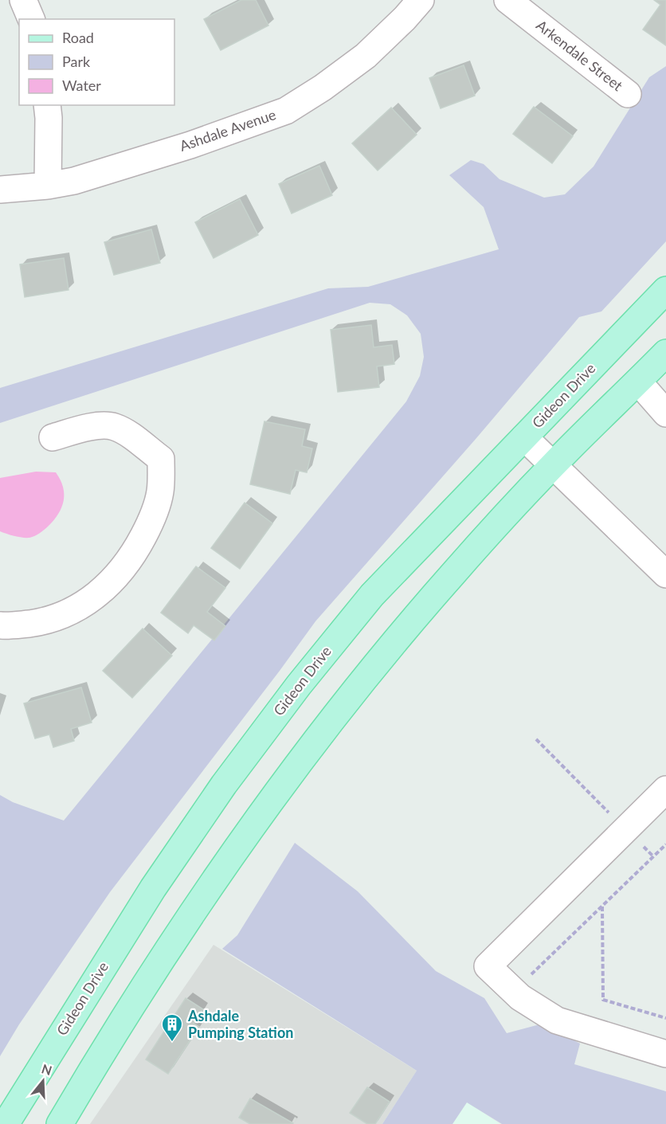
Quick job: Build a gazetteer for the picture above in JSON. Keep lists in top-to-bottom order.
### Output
{
  "streets": {
    "main road": ["Gideon Drive"],
    "street": ["Arkendale Street", "Ashdale Avenue"]
  },
  "places": {
    "building": ["Ashdale Pumping Station"]
  },
  "legend": ["Road", "Park", "Water"],
  "north": "top"
}
